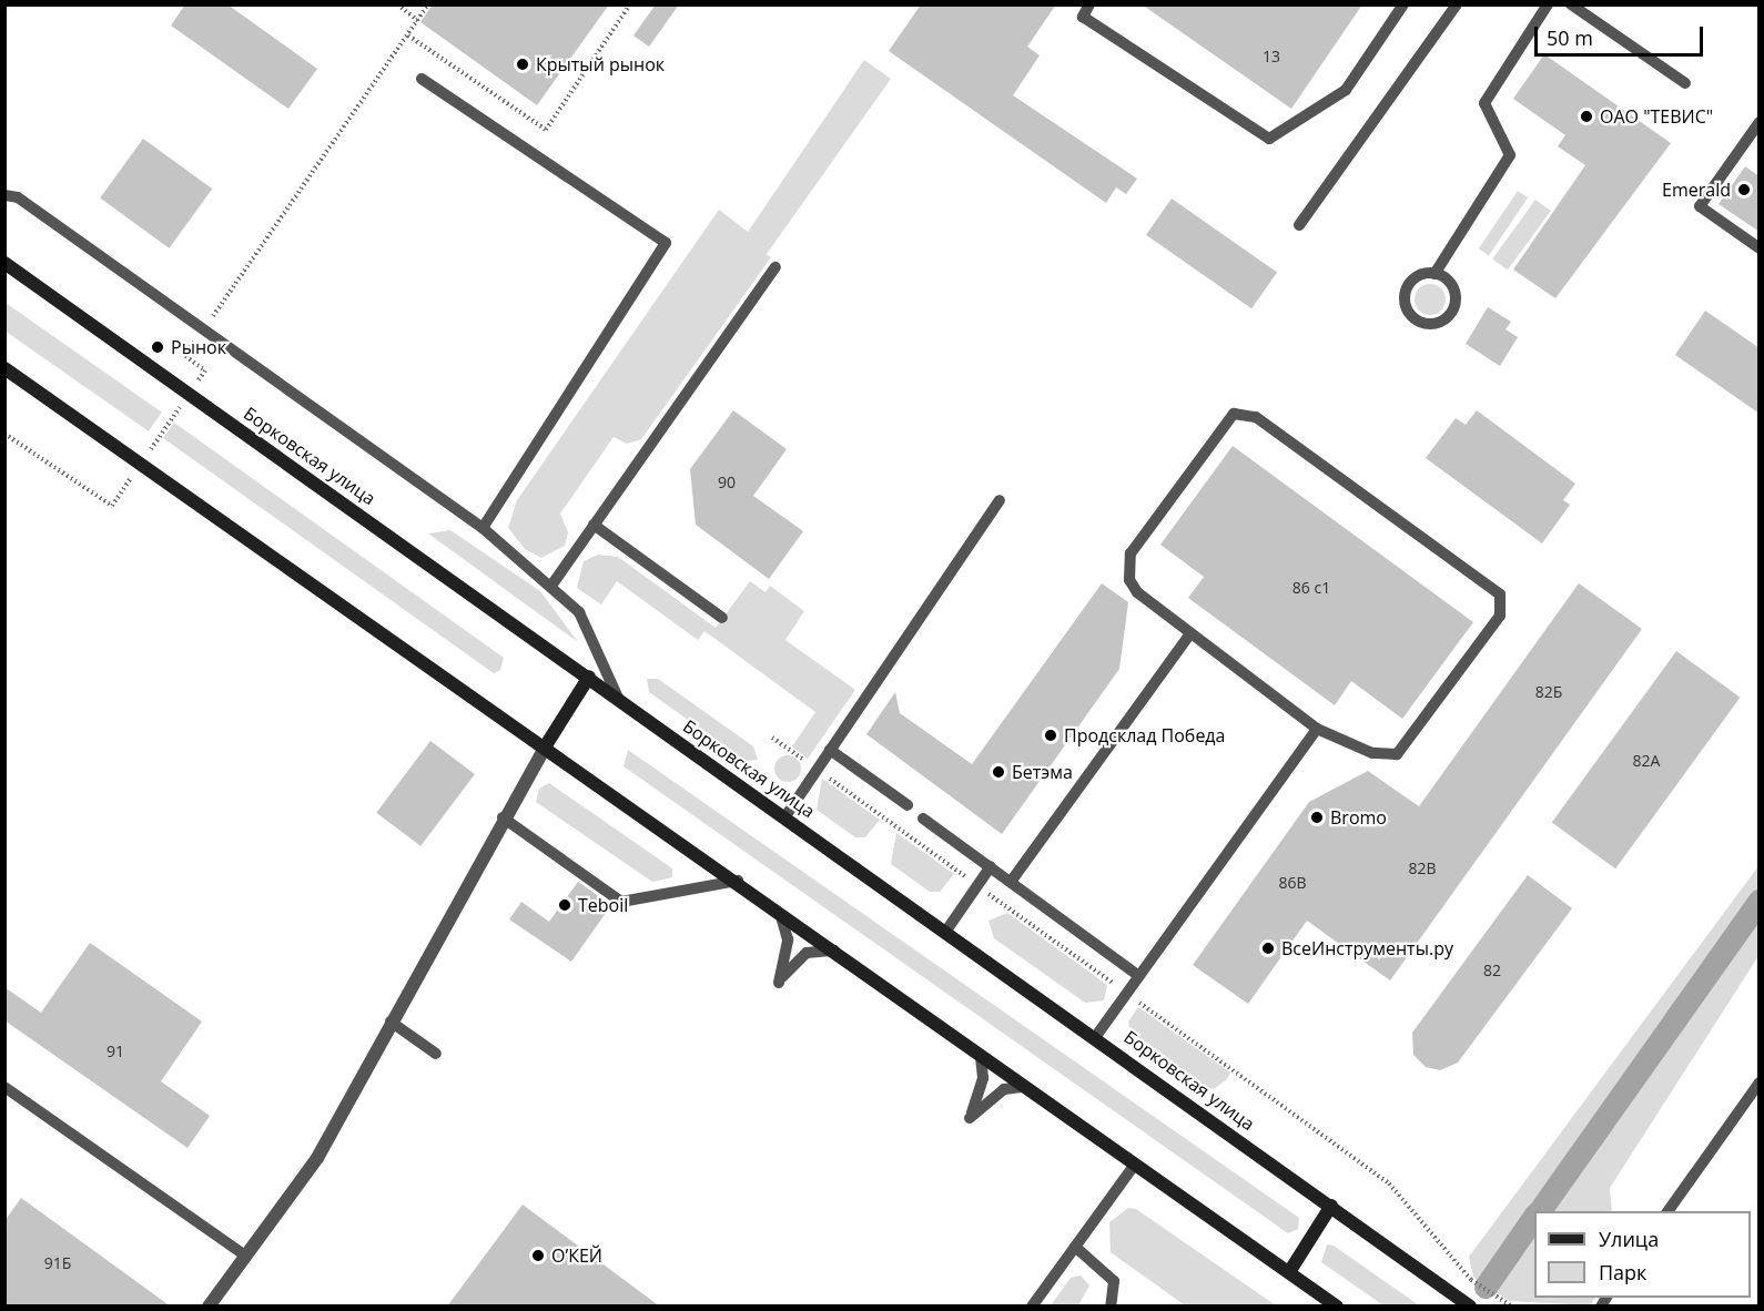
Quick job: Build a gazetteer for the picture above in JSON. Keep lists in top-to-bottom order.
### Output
{
  "streets": {
    "main road": ["Борковская улица"]
  },
  "places": [
    "Крытый рынок",
    "ОАО \"ТЕВИС\"",
    "Emerald",
    "Рынок",
    "Продсклад Победа",
    "Бетэма",
    "Bromo",
    "Teboil",
    "ВсеИнструменты.ру",
    "О’КЕЙ"
  ],
  "house_numbers": [
    "13",
    "90",
    "86 c1",
    "82Б",
    "82А",
    "82В",
    "86В",
    "82",
    "91",
    "91Б"
  ],
  "legend": ["Улица", "Парк"],
  "scale_bar": "50 m"
}
